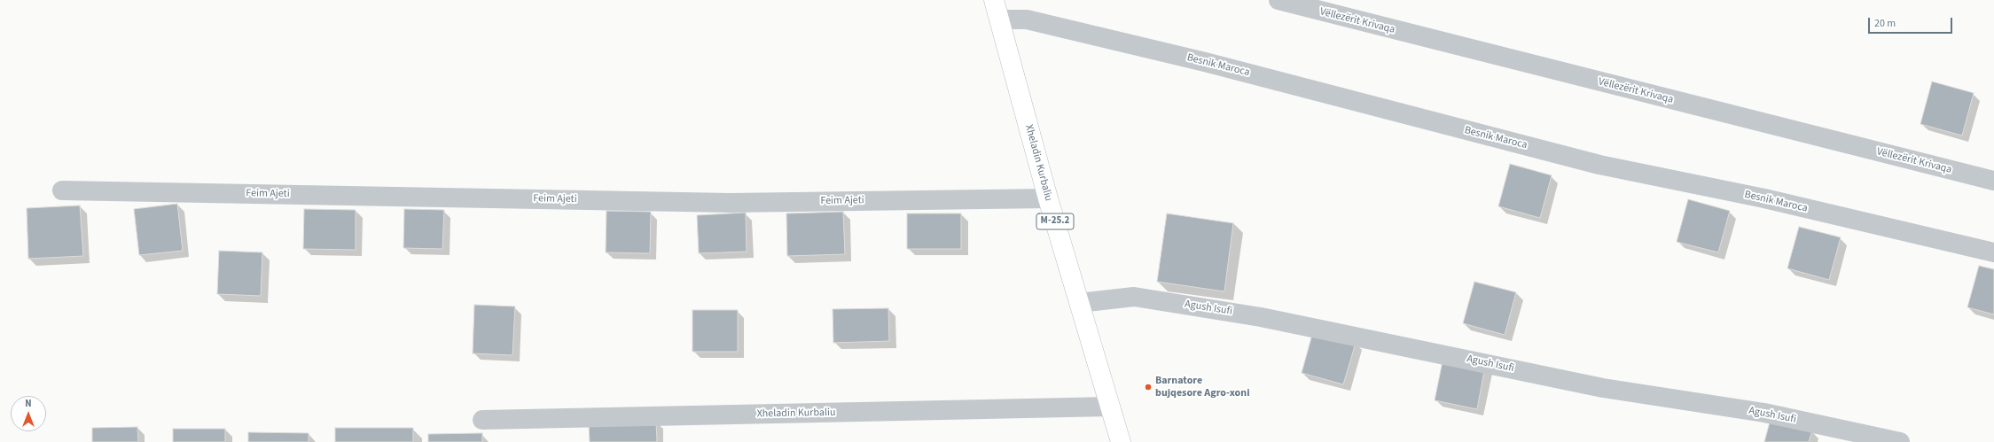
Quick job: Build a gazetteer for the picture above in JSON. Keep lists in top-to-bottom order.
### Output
{
  "streets": {
    "main road": ["Xheladin Kurbaliu", "M-25.2"],
    "street": [
      "Vëllezërit Krivaqa",
      "Besnik Maroca",
      "Feim Ajeti",
      "Agush Isufi"
    ]
  },
  "crossings": [
    ["Besnik Maroca", "Xheladin Kurbaliu"],
    ["Xheladin Kurbaliu", "Feim Ajeti"],
    ["Xheladin Kurbaliu", "Agush Isufi"]
  ],
  "places": ["Barnatore bujqesore Agro-xoni"],
  "scale_bar": "20 m",
  "north": "top"
}
